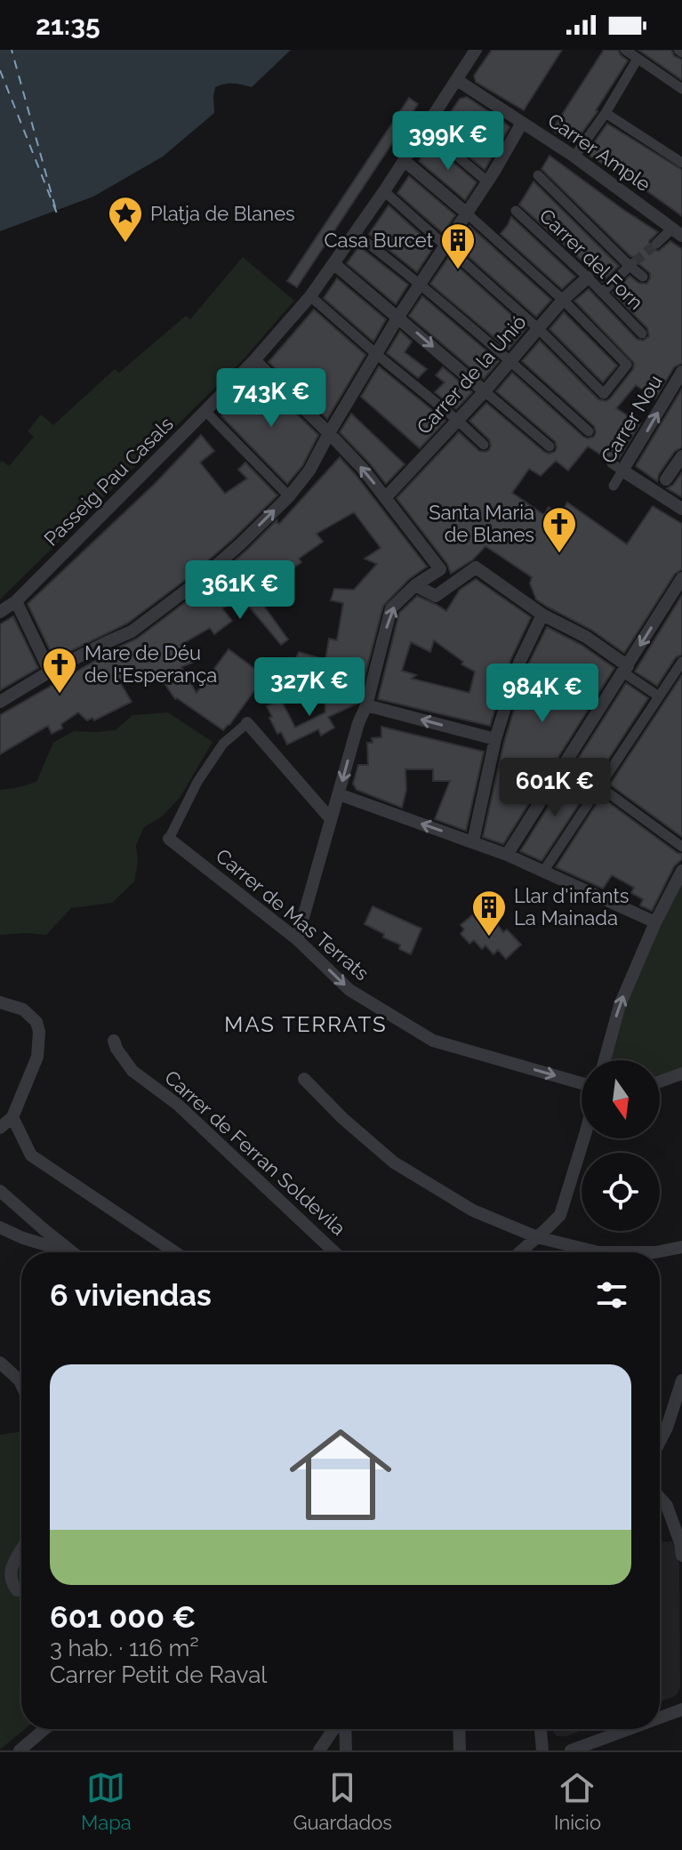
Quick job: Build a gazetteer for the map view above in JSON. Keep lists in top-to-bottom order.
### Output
{
  "streets": {
    "street": [
      "Carrer Ample",
      "Carrer del Forn",
      "Carrer de la Unió",
      "Carrer Nou",
      "Passeig Pau Casals",
      "Carrer de Mas Terrats",
      "Carrer de Ferran Soldevila"
    ]
  },
  "crossings": [
    ["Carrer Ample", "Passeig Pau Casals"],
    ["Carrer del Forn", "Carrer de la Unió"]
  ],
  "one_way": ["Carrer Nou", "Carrer de Mas Terrats"],
  "districts": ["MAS TERRATS"],
  "places": {
    "place": ["Platja de Blanes"],
    "building": ["Casa Burcet", "Llar d'infants La Mainada"],
    "church": ["Santa Maria de Blanes", "Mare de Déu de l'Esperança"]
  },
  "north": "bottom",
  "page": {
    "status": "21:35",
    "price": [
      "399K €",
      "743K €",
      "361K €",
      "327K €",
      "984K €",
      "601K €"
    ],
    "heading": "6 viviendas",
    "list": [
      {
        "name": "601 000 €",
        "note": "3 hab. · 116 m² · Carrer Petit de Raval"
      }
    ],
    "tabs": ["Mapa", "Guardados", "Inicio"]
  }
}
